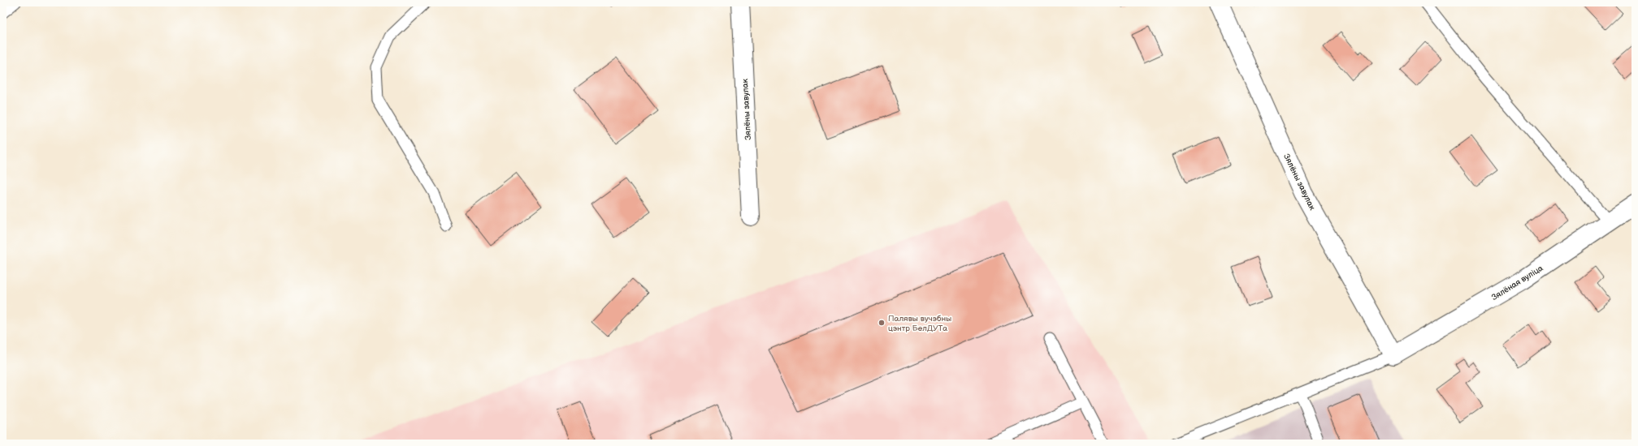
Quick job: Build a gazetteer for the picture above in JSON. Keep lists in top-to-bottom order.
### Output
{
  "streets": {
    "street": ["Зялёны завулак", "Зялёная вуліца"]
  },
  "crossings": [
    ["Зялёны завулак", "Зялёная вуліца"]
  ],
  "places": ["Палявы вучэбны цэнтр БелДУТа"]
}
